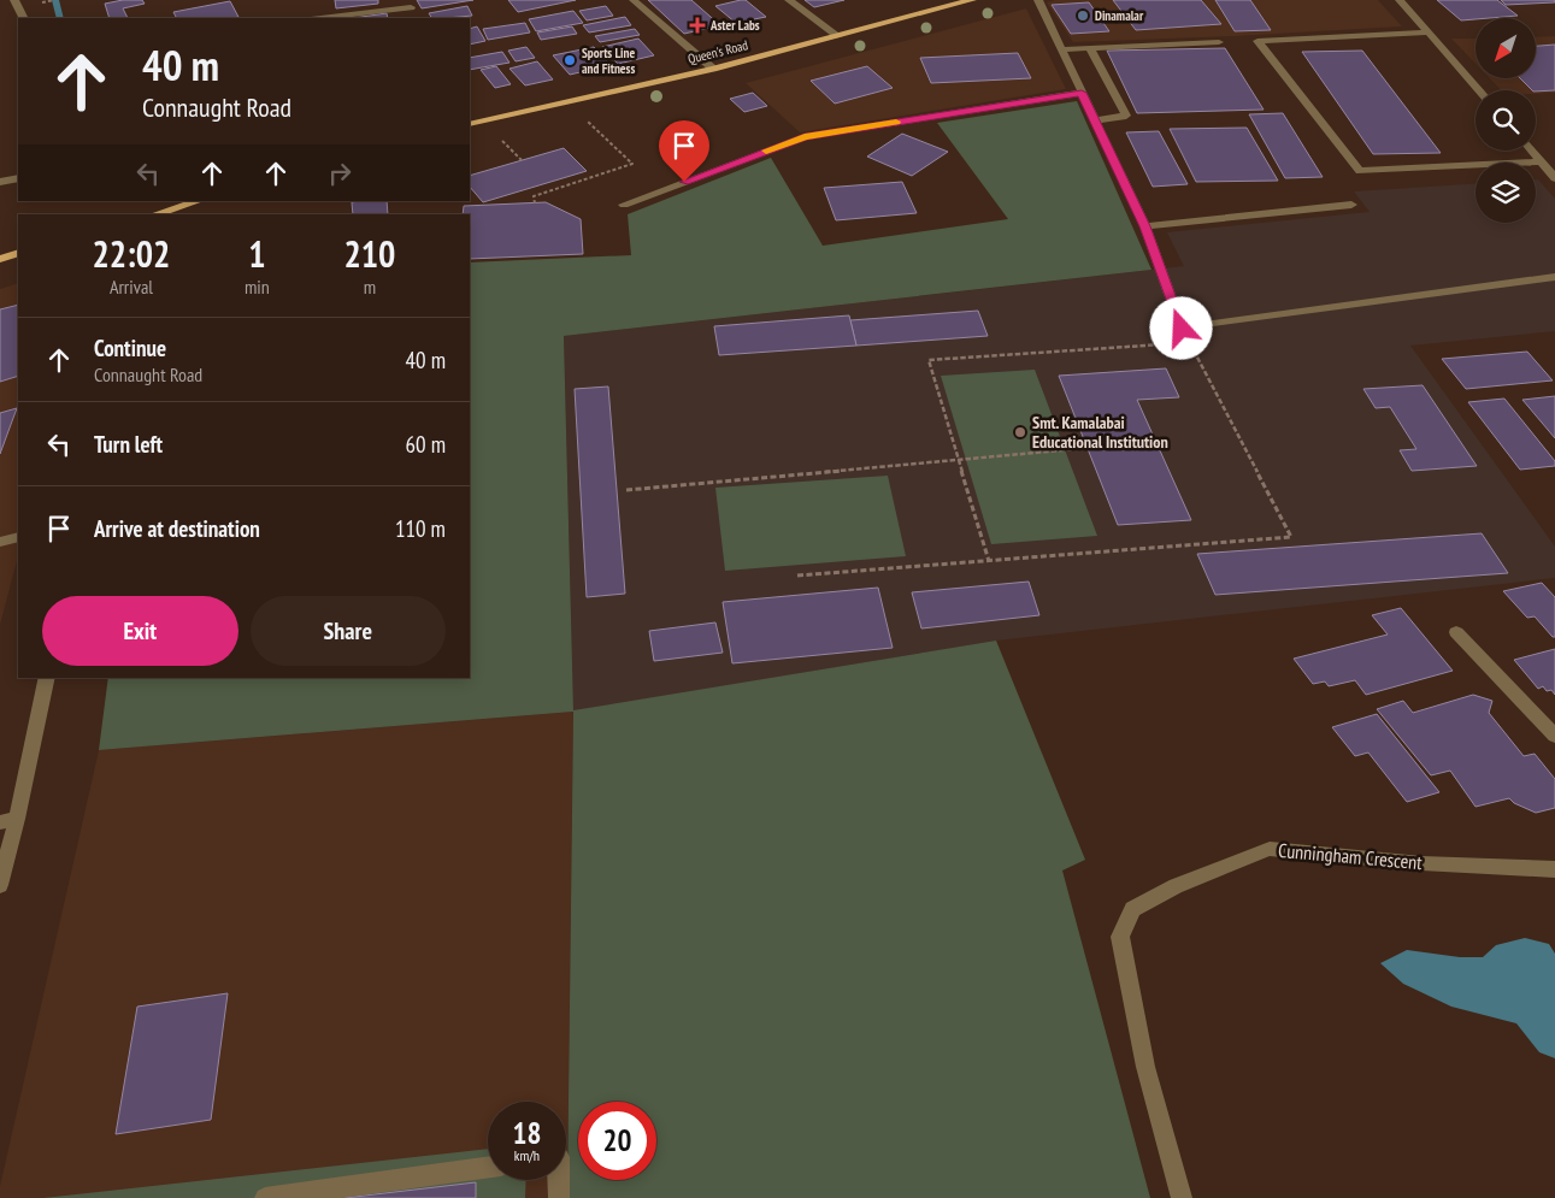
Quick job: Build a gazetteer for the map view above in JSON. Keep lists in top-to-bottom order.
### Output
{
  "streets": {
    "main road": ["Queen's Road"],
    "street": ["Cunningham Crescent"]
  },
  "places": {
    "other": ["Dinamalar", "Sports Line and Fitness", "Smt. Kamalabai Educational Institution"],
    "health": ["Aster Labs"]
  },
  "north": "bottom left",
  "page": {
    "turn": ["40 m", "Connaught Road"],
    "eta": [
      "22:02",
      "Arrival",
      "1",
      "min",
      "210",
      "m"
    ],
    "list": [
      {
        "name": "Continue",
        "note": "Connaught Road",
        "value": "40 m"
      },
      {
        "name": "Turn left",
        "value": "60 m"
      },
      {
        "name": "Arrive at destination",
        "value": "110 m"
      }
    ],
    "buttons": ["Exit", "Share"],
    "speed": "18 km/h",
    "limit": "20"
  }
}
